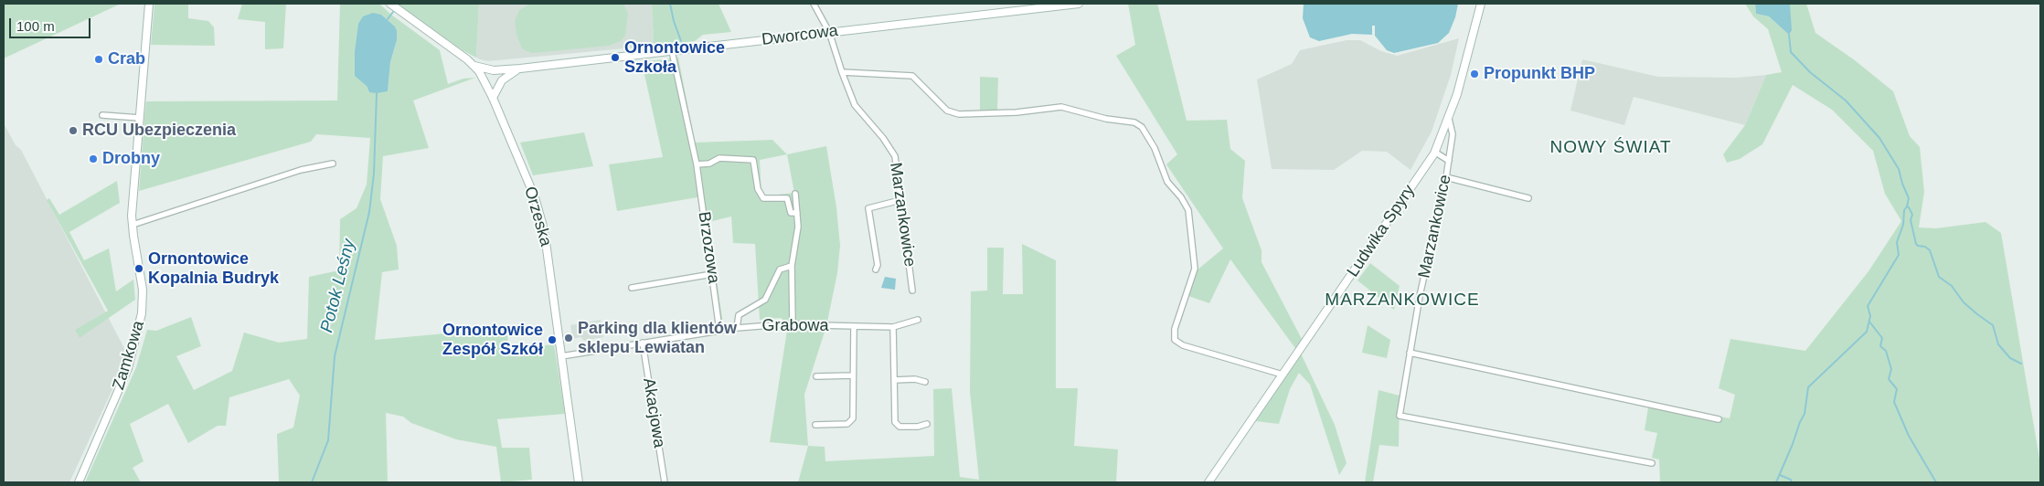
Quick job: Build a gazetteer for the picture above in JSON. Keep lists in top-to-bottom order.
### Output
{
  "streets": {
    "street": [
      "Dworcowa",
      "Marzankowice",
      "Orzeska",
      "Ludwika Spyry",
      "Brzozowa",
      "Grabowa",
      "Zamkowa",
      "Akacjowa"
    ]
  },
  "crossings": [
    ["Dworcowa", "Marzankowice"],
    ["Dworcowa", "Orzeska"],
    ["Dworcowa", "Brzozowa"],
    ["Marzankowice", "Ludwika Spyry"],
    ["Orzeska", "Grabowa"],
    ["Brzozowa", "Grabowa"],
    ["Grabowa", "Akacjowa"]
  ],
  "districts": ["NOWY ŚWIAT", "MARZANKOWICE"],
  "water": ["Potok Leśny"],
  "places": [
    "Ornontowice Szkoła",
    "Crab",
    "Propunkt BHP",
    "RCU Ubezpieczenia",
    "Drobny",
    "Ornontowice Kopalnia Budryk",
    "Parking dla klientów sklepu Lewiatan",
    "Ornontowice Zespół Szkół"
  ],
  "scale_bar": "100 m"
}
